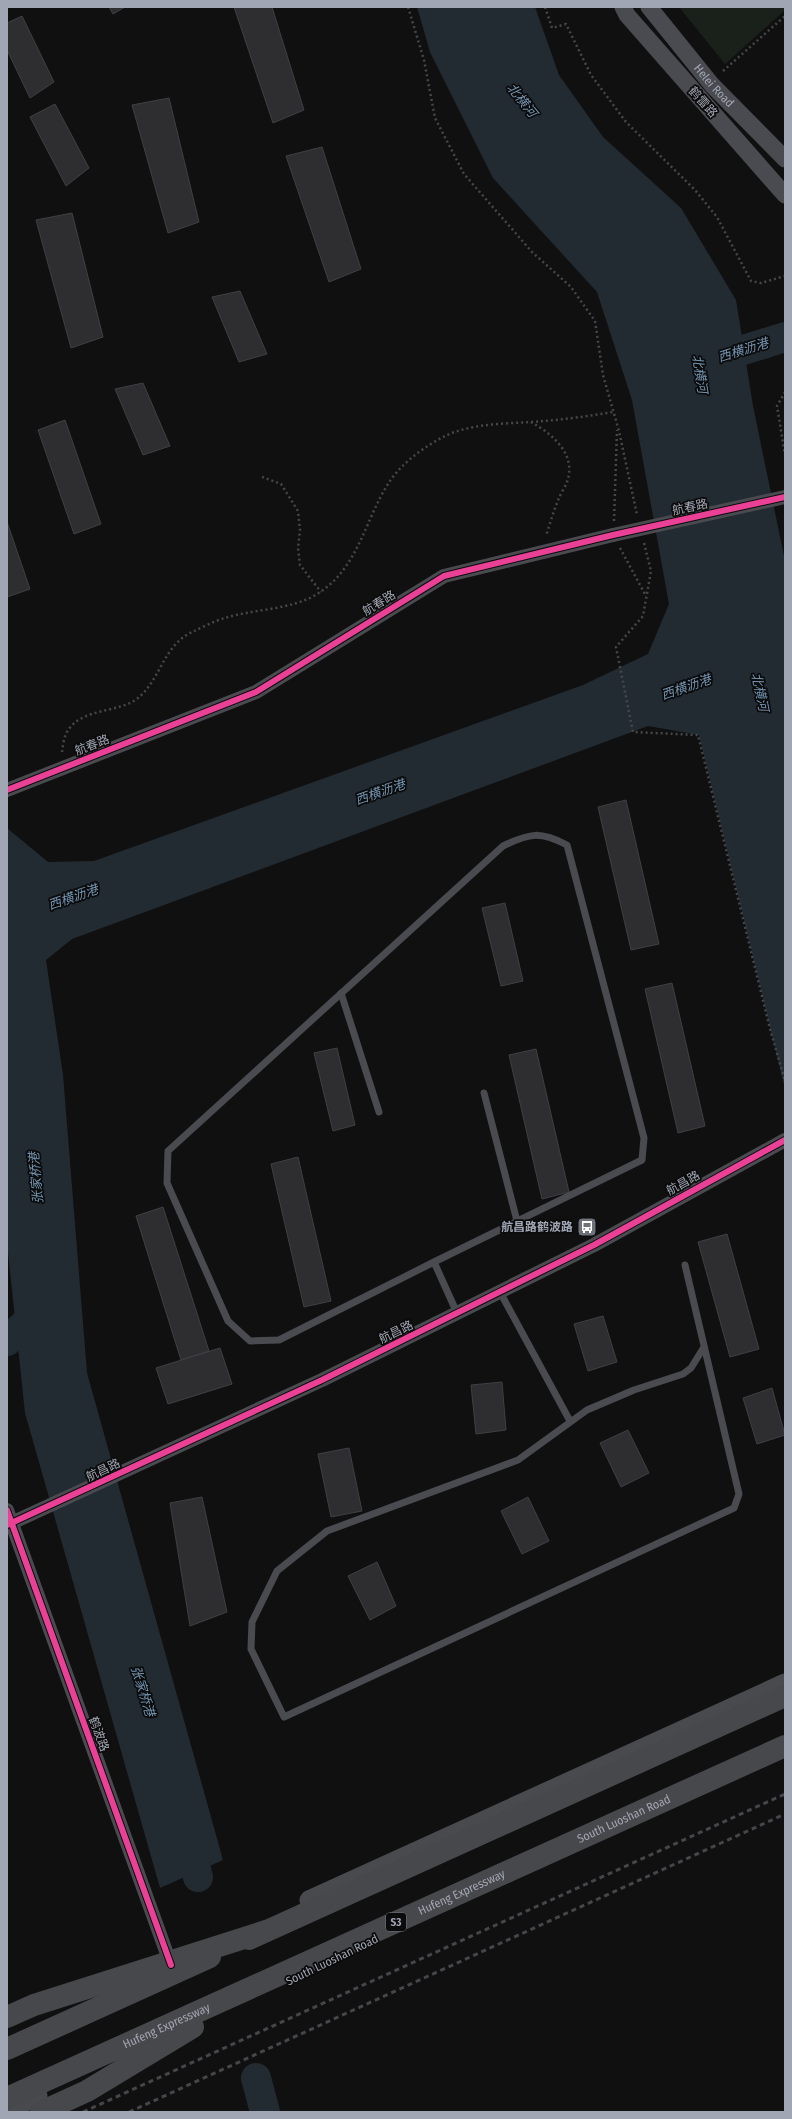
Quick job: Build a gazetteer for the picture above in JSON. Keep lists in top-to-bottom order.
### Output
{
  "streets": {
    "highway": ["Hufeng Expressway", "S3"],
    "main road": ["South Luoshan Road"],
    "street": [
      "Helei Road",
      "鹤雷路",
      "航春路",
      "航昌路",
      "鹤波路"
    ]
  },
  "crossings": [
    ["航昌路", "鹤波路"],
    ["South Luoshan Road", "Hufeng Expressway"]
  ],
  "water": ["北横河", "西横沥港", "张家桥港"],
  "places": {
    "bus stop": ["航昌路鹤波路"]
  }
}
